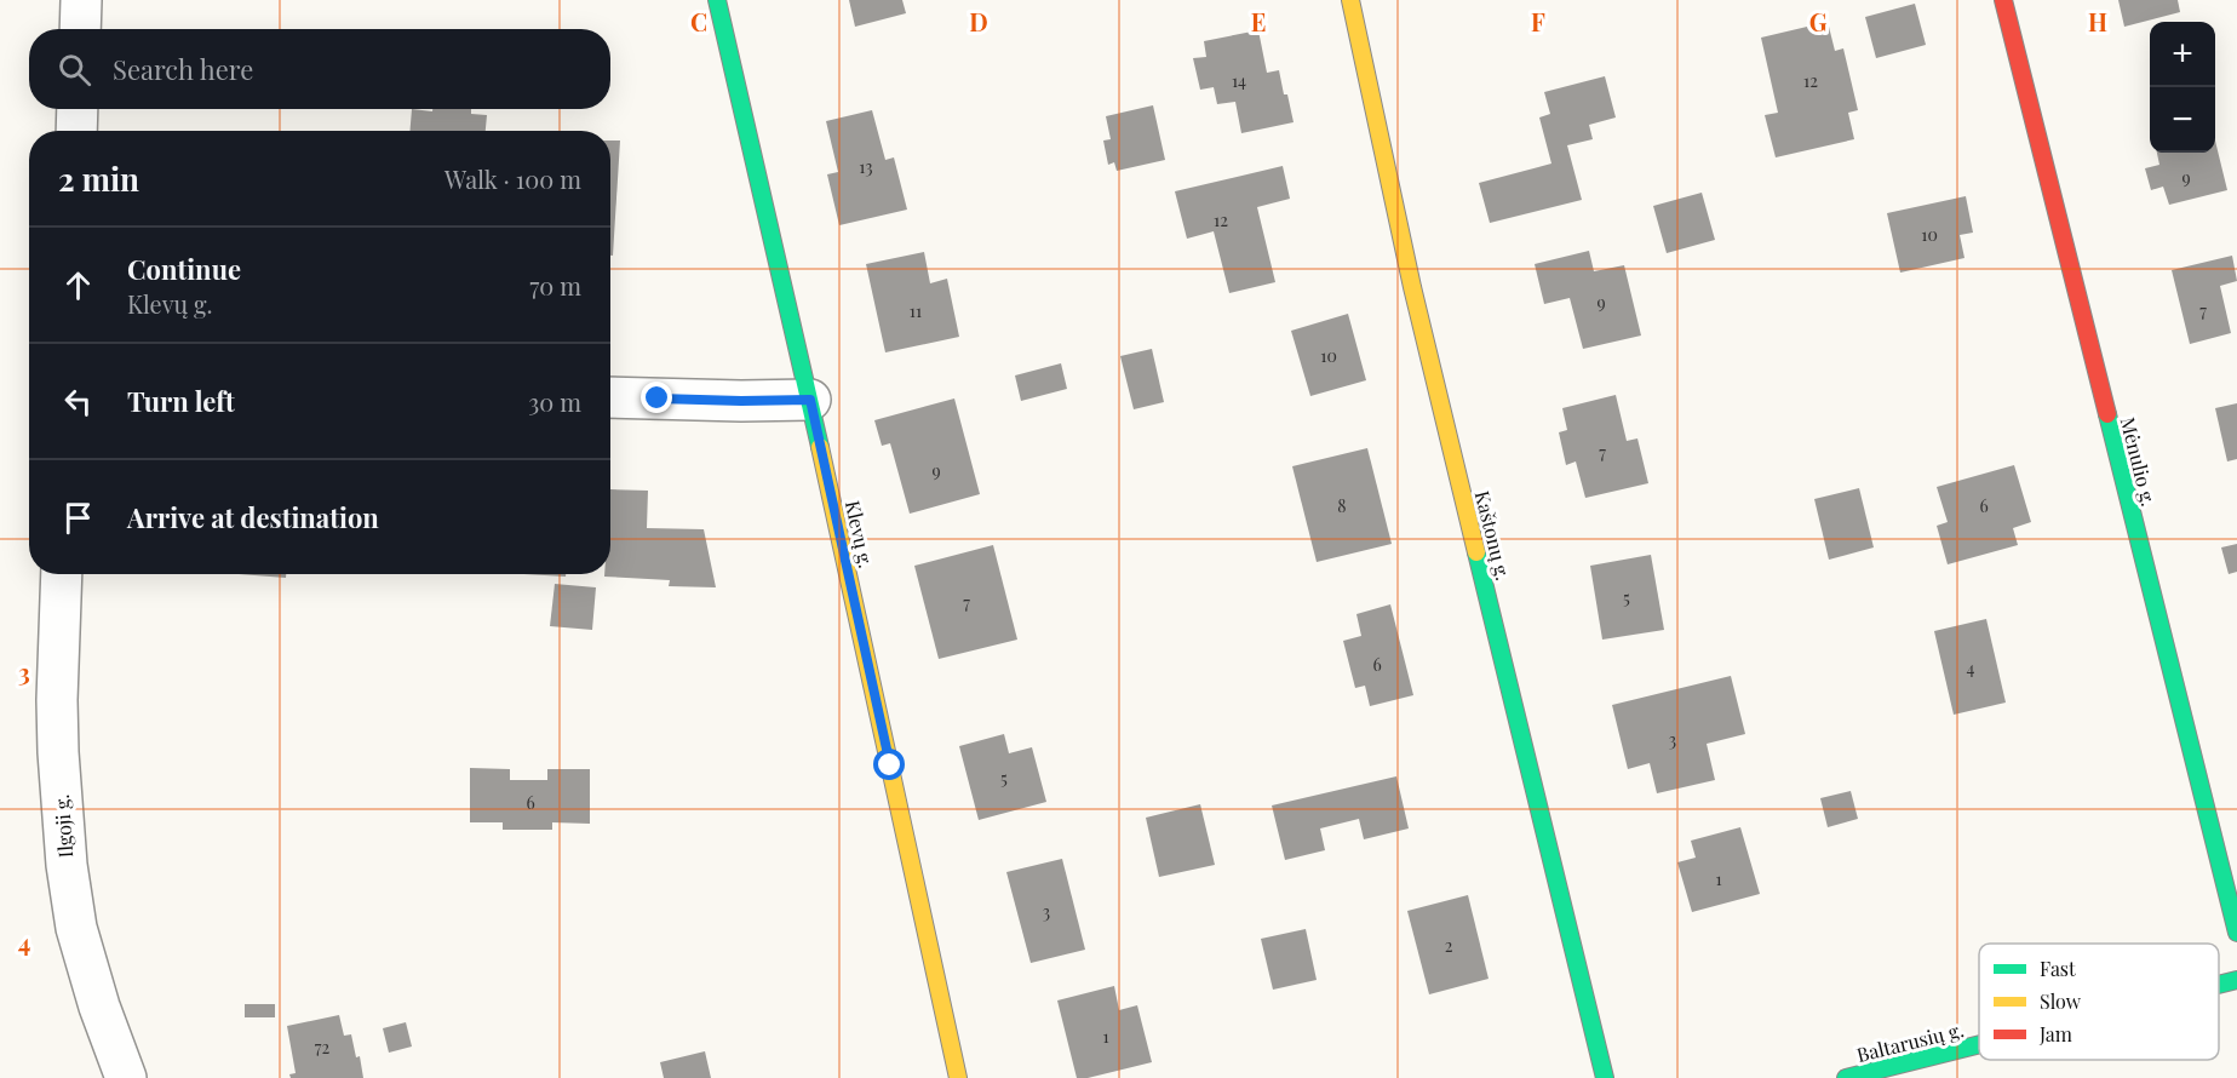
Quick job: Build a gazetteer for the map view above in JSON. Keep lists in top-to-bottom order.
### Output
{
  "streets": {
    "street": [
      "Mėnulio g.",
      "Klevų g.",
      "Kaštonų g.",
      "Ilgoji g.",
      "Baltarusių g."
    ]
  },
  "house_numbers": [
    "14",
    "12",
    "13",
    "9",
    "12",
    "10",
    "9",
    "11",
    "7",
    "10",
    "7",
    "9",
    "8",
    "6",
    "5",
    "7",
    "6",
    "4",
    "3",
    "5",
    "6",
    "1",
    "3",
    "2",
    "1",
    "72"
  ],
  "legend": ["Fast", "Slow", "Jam"],
  "page": {
    "map_buttons": ["+", "−"],
    "search": "Search here",
    "heading": ["2 min", "Walk · 100 m"],
    "list": [
      ["Continue", "Klevų g.", "70 m"],
      ["Turn left", "30 m"],
      "Arrive at destination"
    ]
  },
  "grid": {
    "columns": [
      "C",
      "D",
      "E",
      "F",
      "G",
      "H"
    ],
    "rows": ["3", "4"]
  }
}
